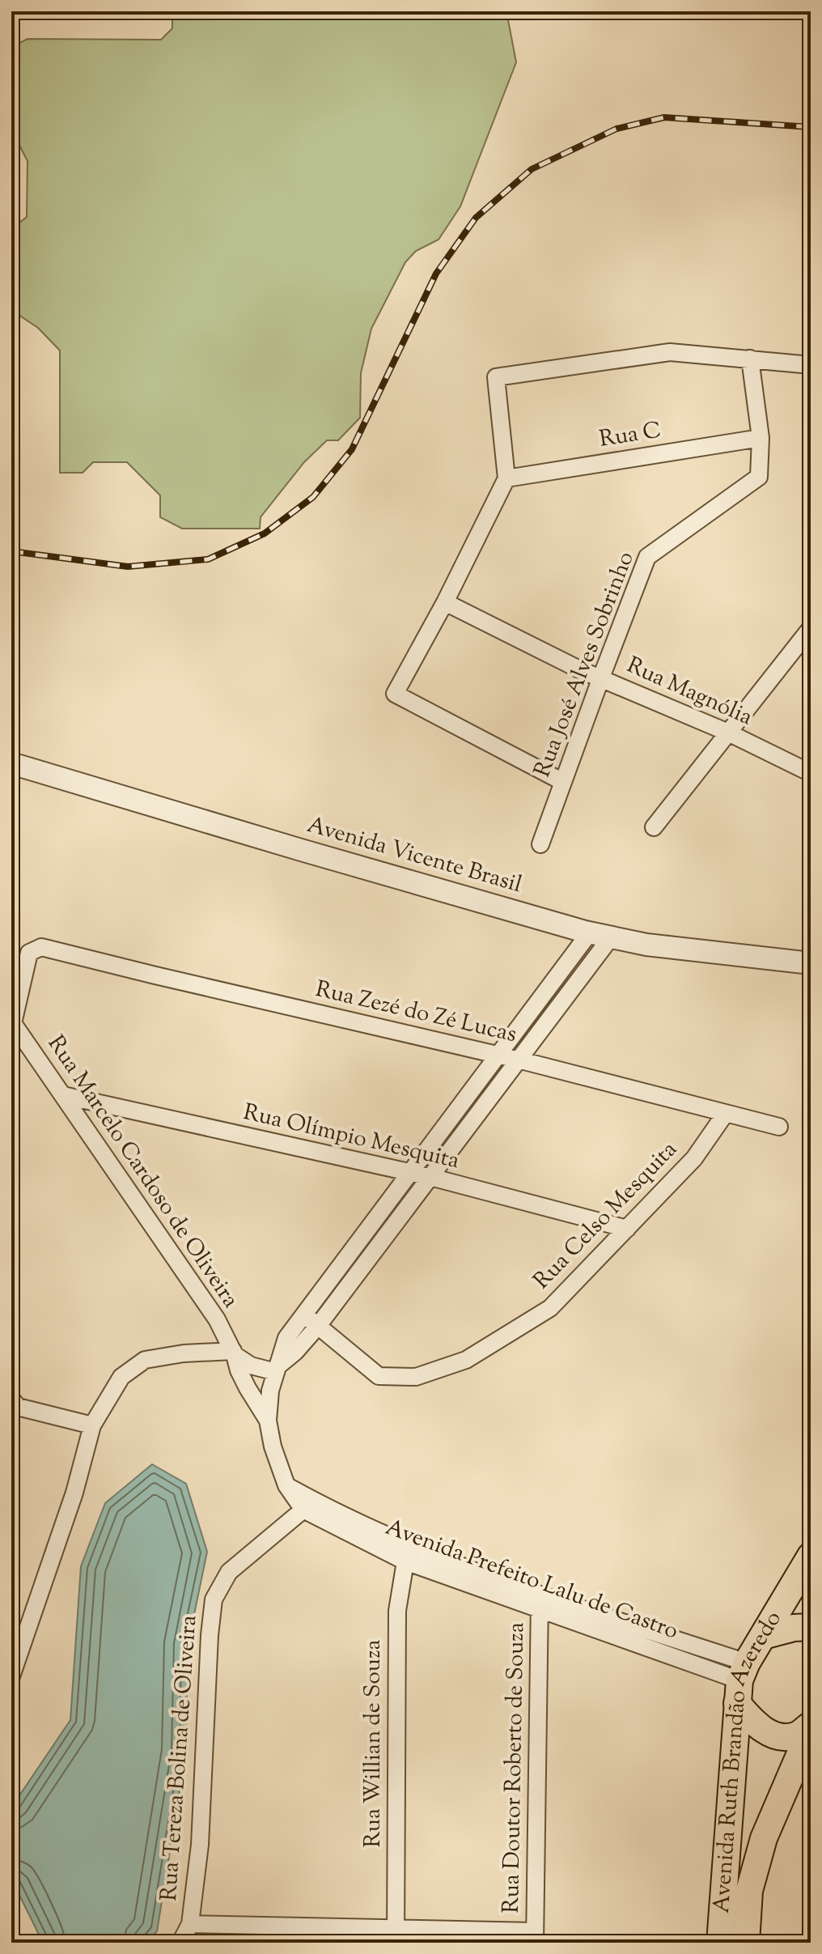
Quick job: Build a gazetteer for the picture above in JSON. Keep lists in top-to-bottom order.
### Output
{
  "streets": {
    "main road": ["Avenida Ruth Brandão Azeredo"],
    "street": [
      "Rua C",
      "Rua José Alves Sobrinho",
      "Rua Magnólia",
      "Avenida Vicente Brasil",
      "Rua Zezé do Zé Lucas",
      "Rua Olímpio Mesquita",
      "Rua Marcelo Cardoso de Oliveira",
      "Rua Celso Mesquita",
      "Avenida Prefeito Lalu de Castro",
      "Rua Willian de Souza",
      "Rua Tereza Bolina de Oliveira",
      "Rua Doutor Roberto de Souza"
    ]
  },
  "crossings": [
    ["Rua C", "Rua José Alves Sobrinho"],
    ["Rua José Alves Sobrinho", "Rua Magnólia"],
    ["Avenida Vicente Brasil", "Avenida Prefeito Lalu de Castro"],
    ["Rua Zezé do Zé Lucas", "Rua Marcelo Cardoso de Oliveira"],
    ["Rua Zezé do Zé Lucas", "Rua Celso Mesquita"],
    ["Rua Zezé do Zé Lucas", "Avenida Prefeito Lalu de Castro"],
    ["Rua Olímpio Mesquita", "Rua Marcelo Cardoso de Oliveira"],
    ["Rua Olímpio Mesquita", "Rua Celso Mesquita"],
    ["Rua Olímpio Mesquita", "Avenida Prefeito Lalu de Castro"],
    ["Rua Celso Mesquita", "Avenida Prefeito Lalu de Castro"],
    ["Avenida Prefeito Lalu de Castro", "Rua Willian de Souza"],
    ["Avenida Prefeito Lalu de Castro", "Rua Tereza Bolina de Oliveira"],
    ["Avenida Prefeito Lalu de Castro", "Avenida Ruth Brandão Azeredo"],
    ["Avenida Prefeito Lalu de Castro", "Rua Doutor Roberto de Souza"]
  ]
}
